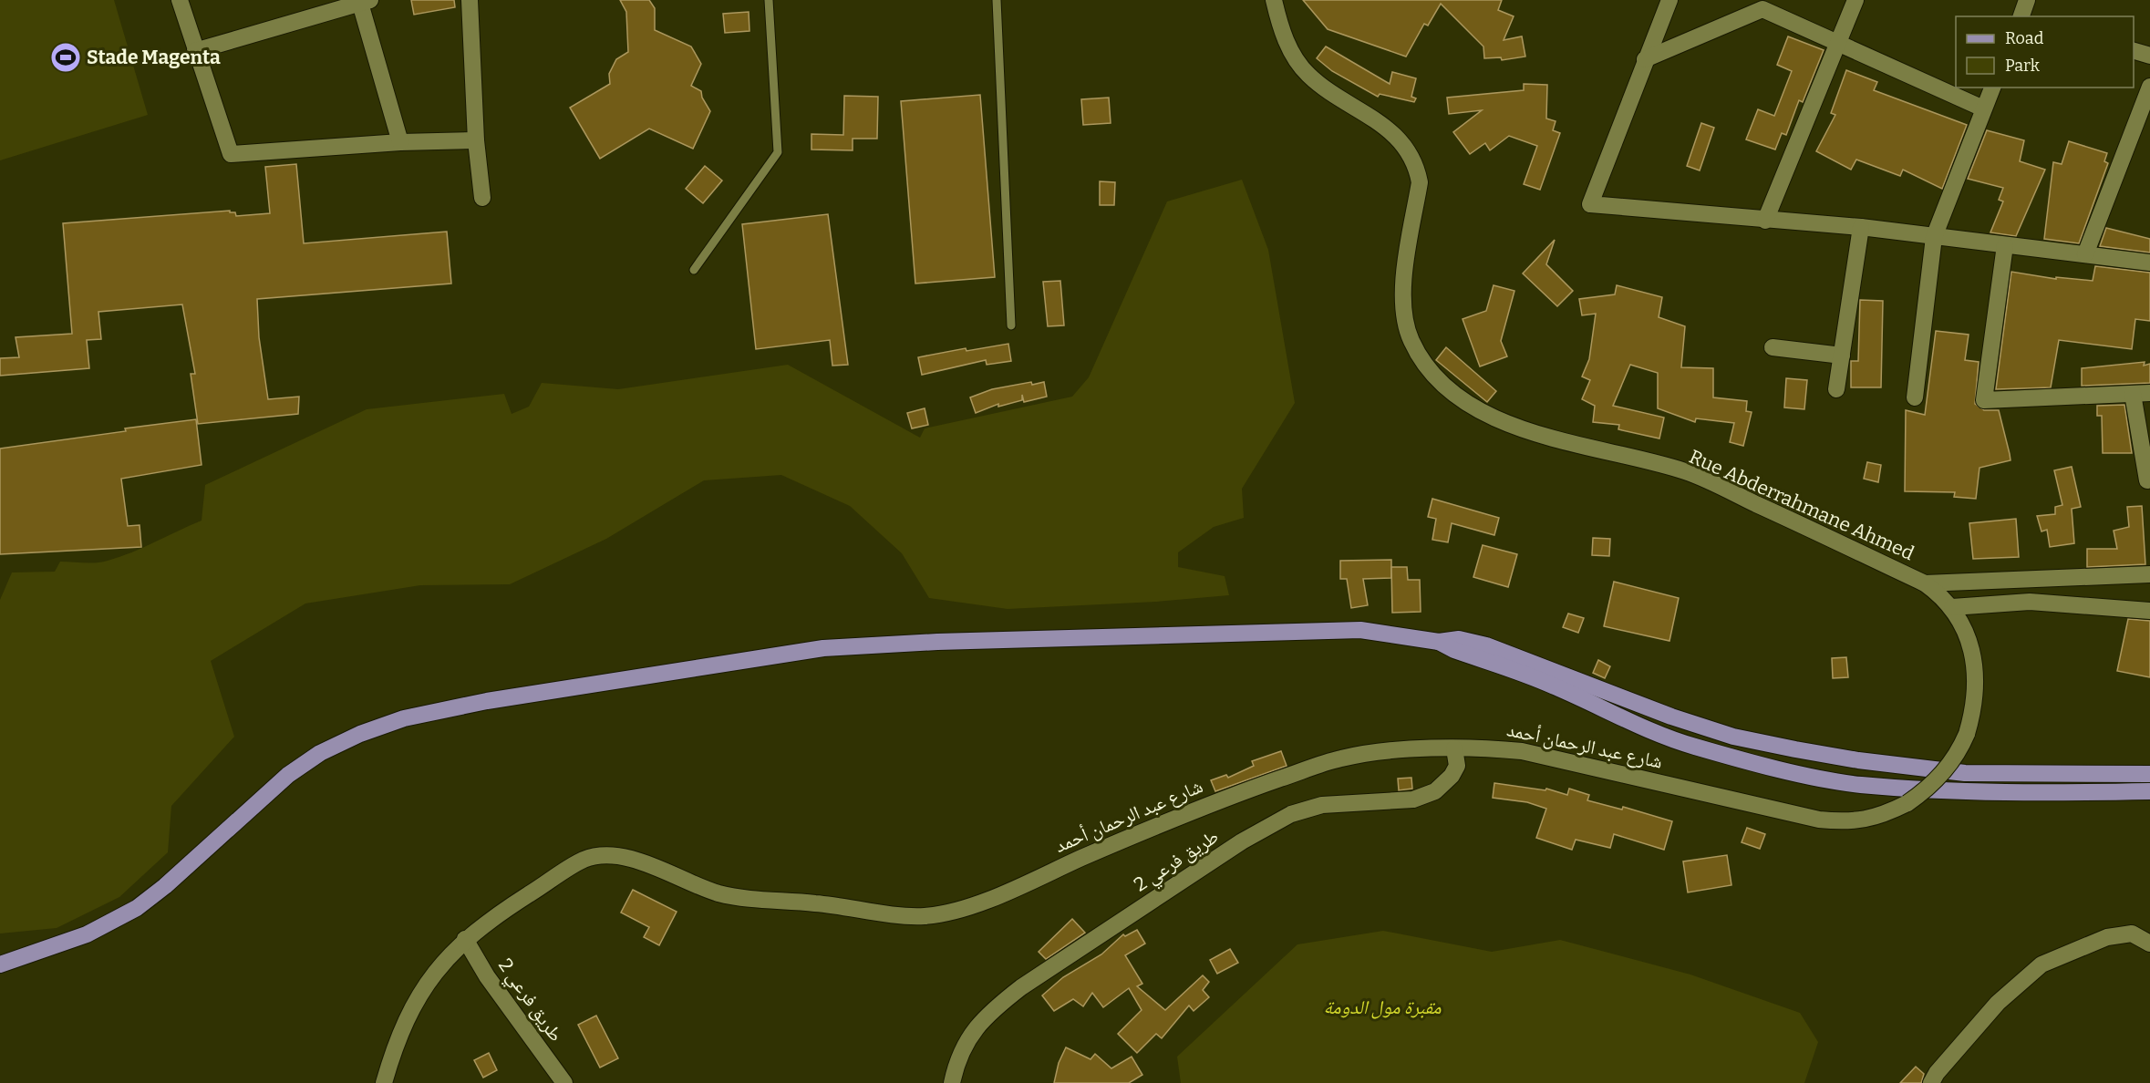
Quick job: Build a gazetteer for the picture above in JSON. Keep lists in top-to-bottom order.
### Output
{
  "streets": {
    "street": ["Rue Abderrahmane Ahmed", "شارع عبد الرحمان أحمد", "طريق فرعي 2"]
  },
  "crossings": [
    ["Rue Abderrahmane Ahmed", "شارع عبد الرحمان أحمد"],
    ["شارع عبد الرحمان أحمد", "طريق فرعي 2"]
  ],
  "parks": ["مقبرة مول الدومة"],
  "places": {
    "sports": ["Stade Magenta"]
  },
  "legend": ["Road", "Park"]
}
